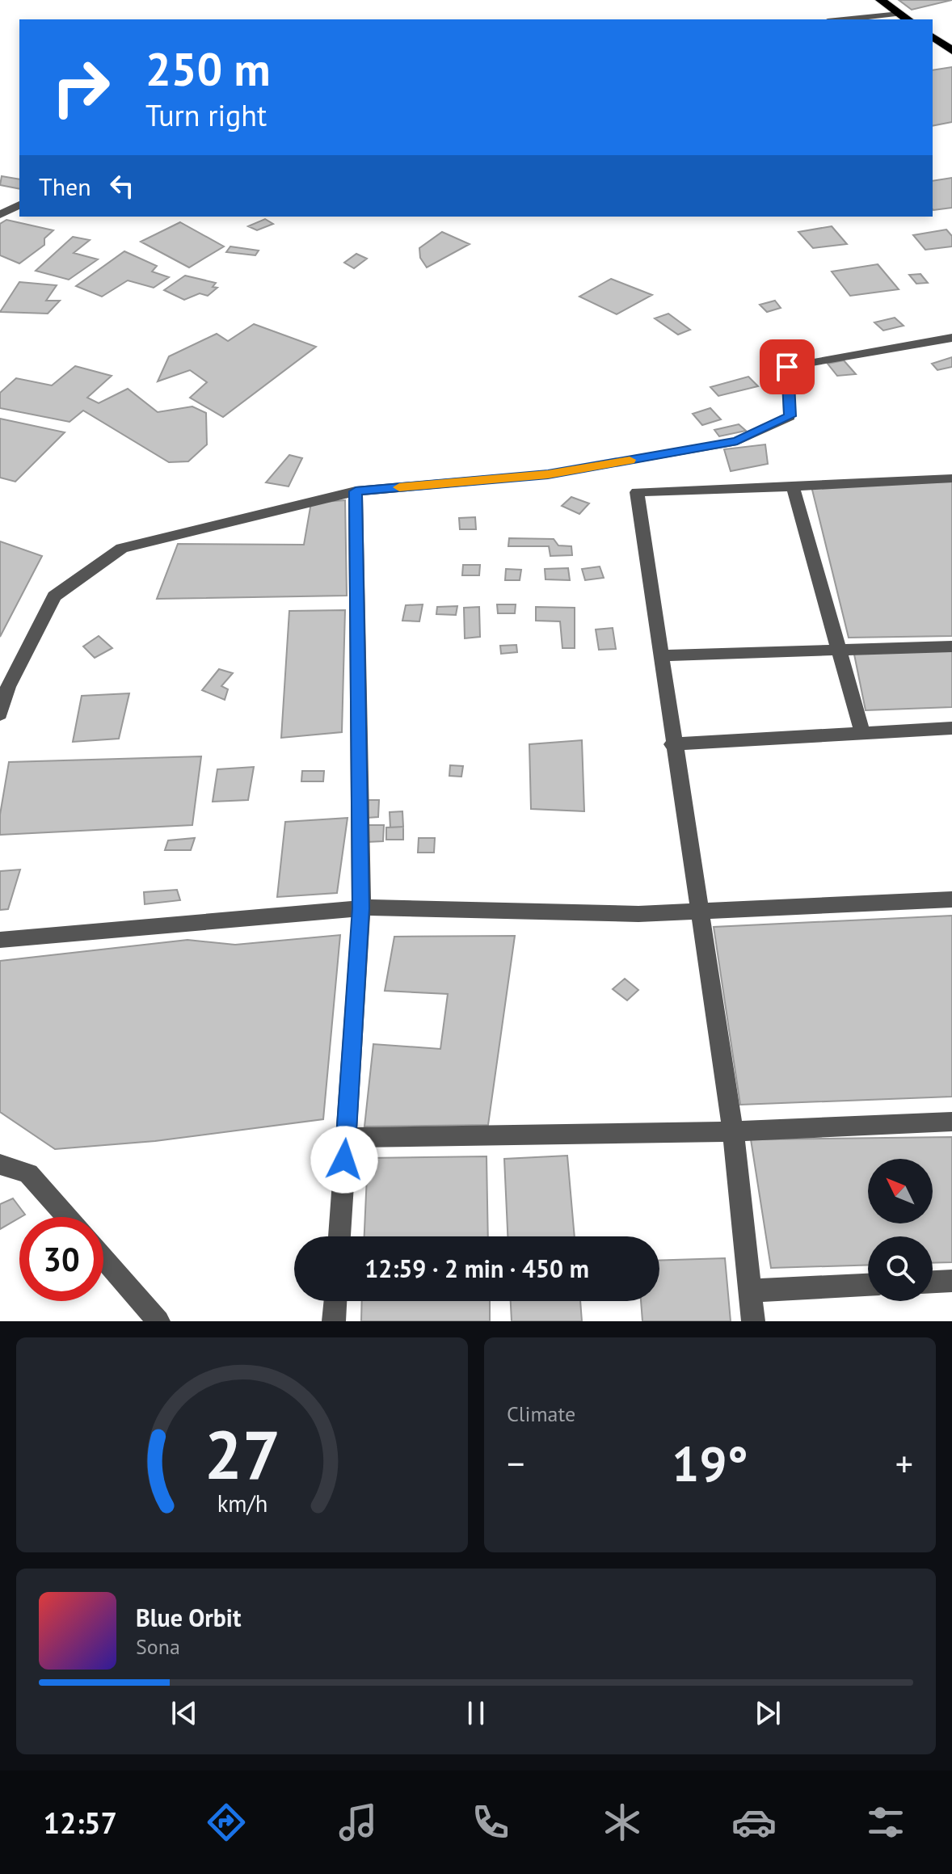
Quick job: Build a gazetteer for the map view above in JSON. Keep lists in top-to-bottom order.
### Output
{
  "north": "top left",
  "page": {
    "turn": ["250 m", "Turn right"],
    "then": "Then",
    "limit": "30",
    "trip": "12:59 · 2 min · 450 m",
    "tile": "Climate",
    "heat": ["−", "19°", "+"],
    "song": ["Blue Orbit", "Sona"],
    "tabs": "12:57",
    "gauge": ["27", "km/h"]
  }
}
